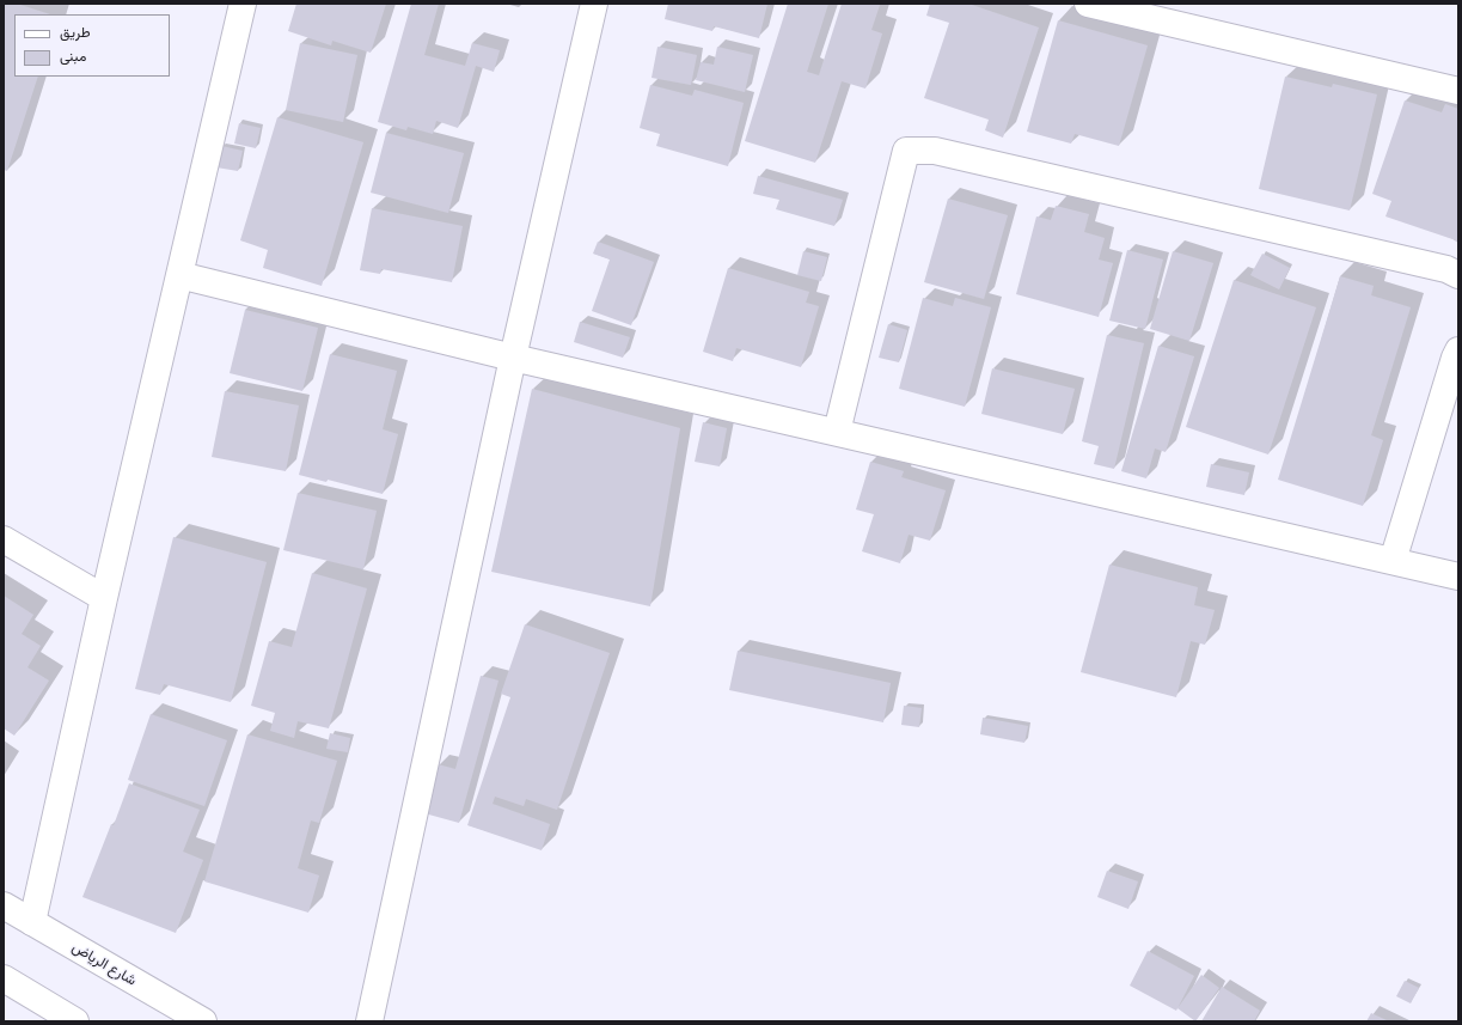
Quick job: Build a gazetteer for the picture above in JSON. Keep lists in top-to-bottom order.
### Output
{
  "streets": {
    "street": ["شارع الرياض"]
  },
  "legend": ["طريق", "مبنى"]
}
